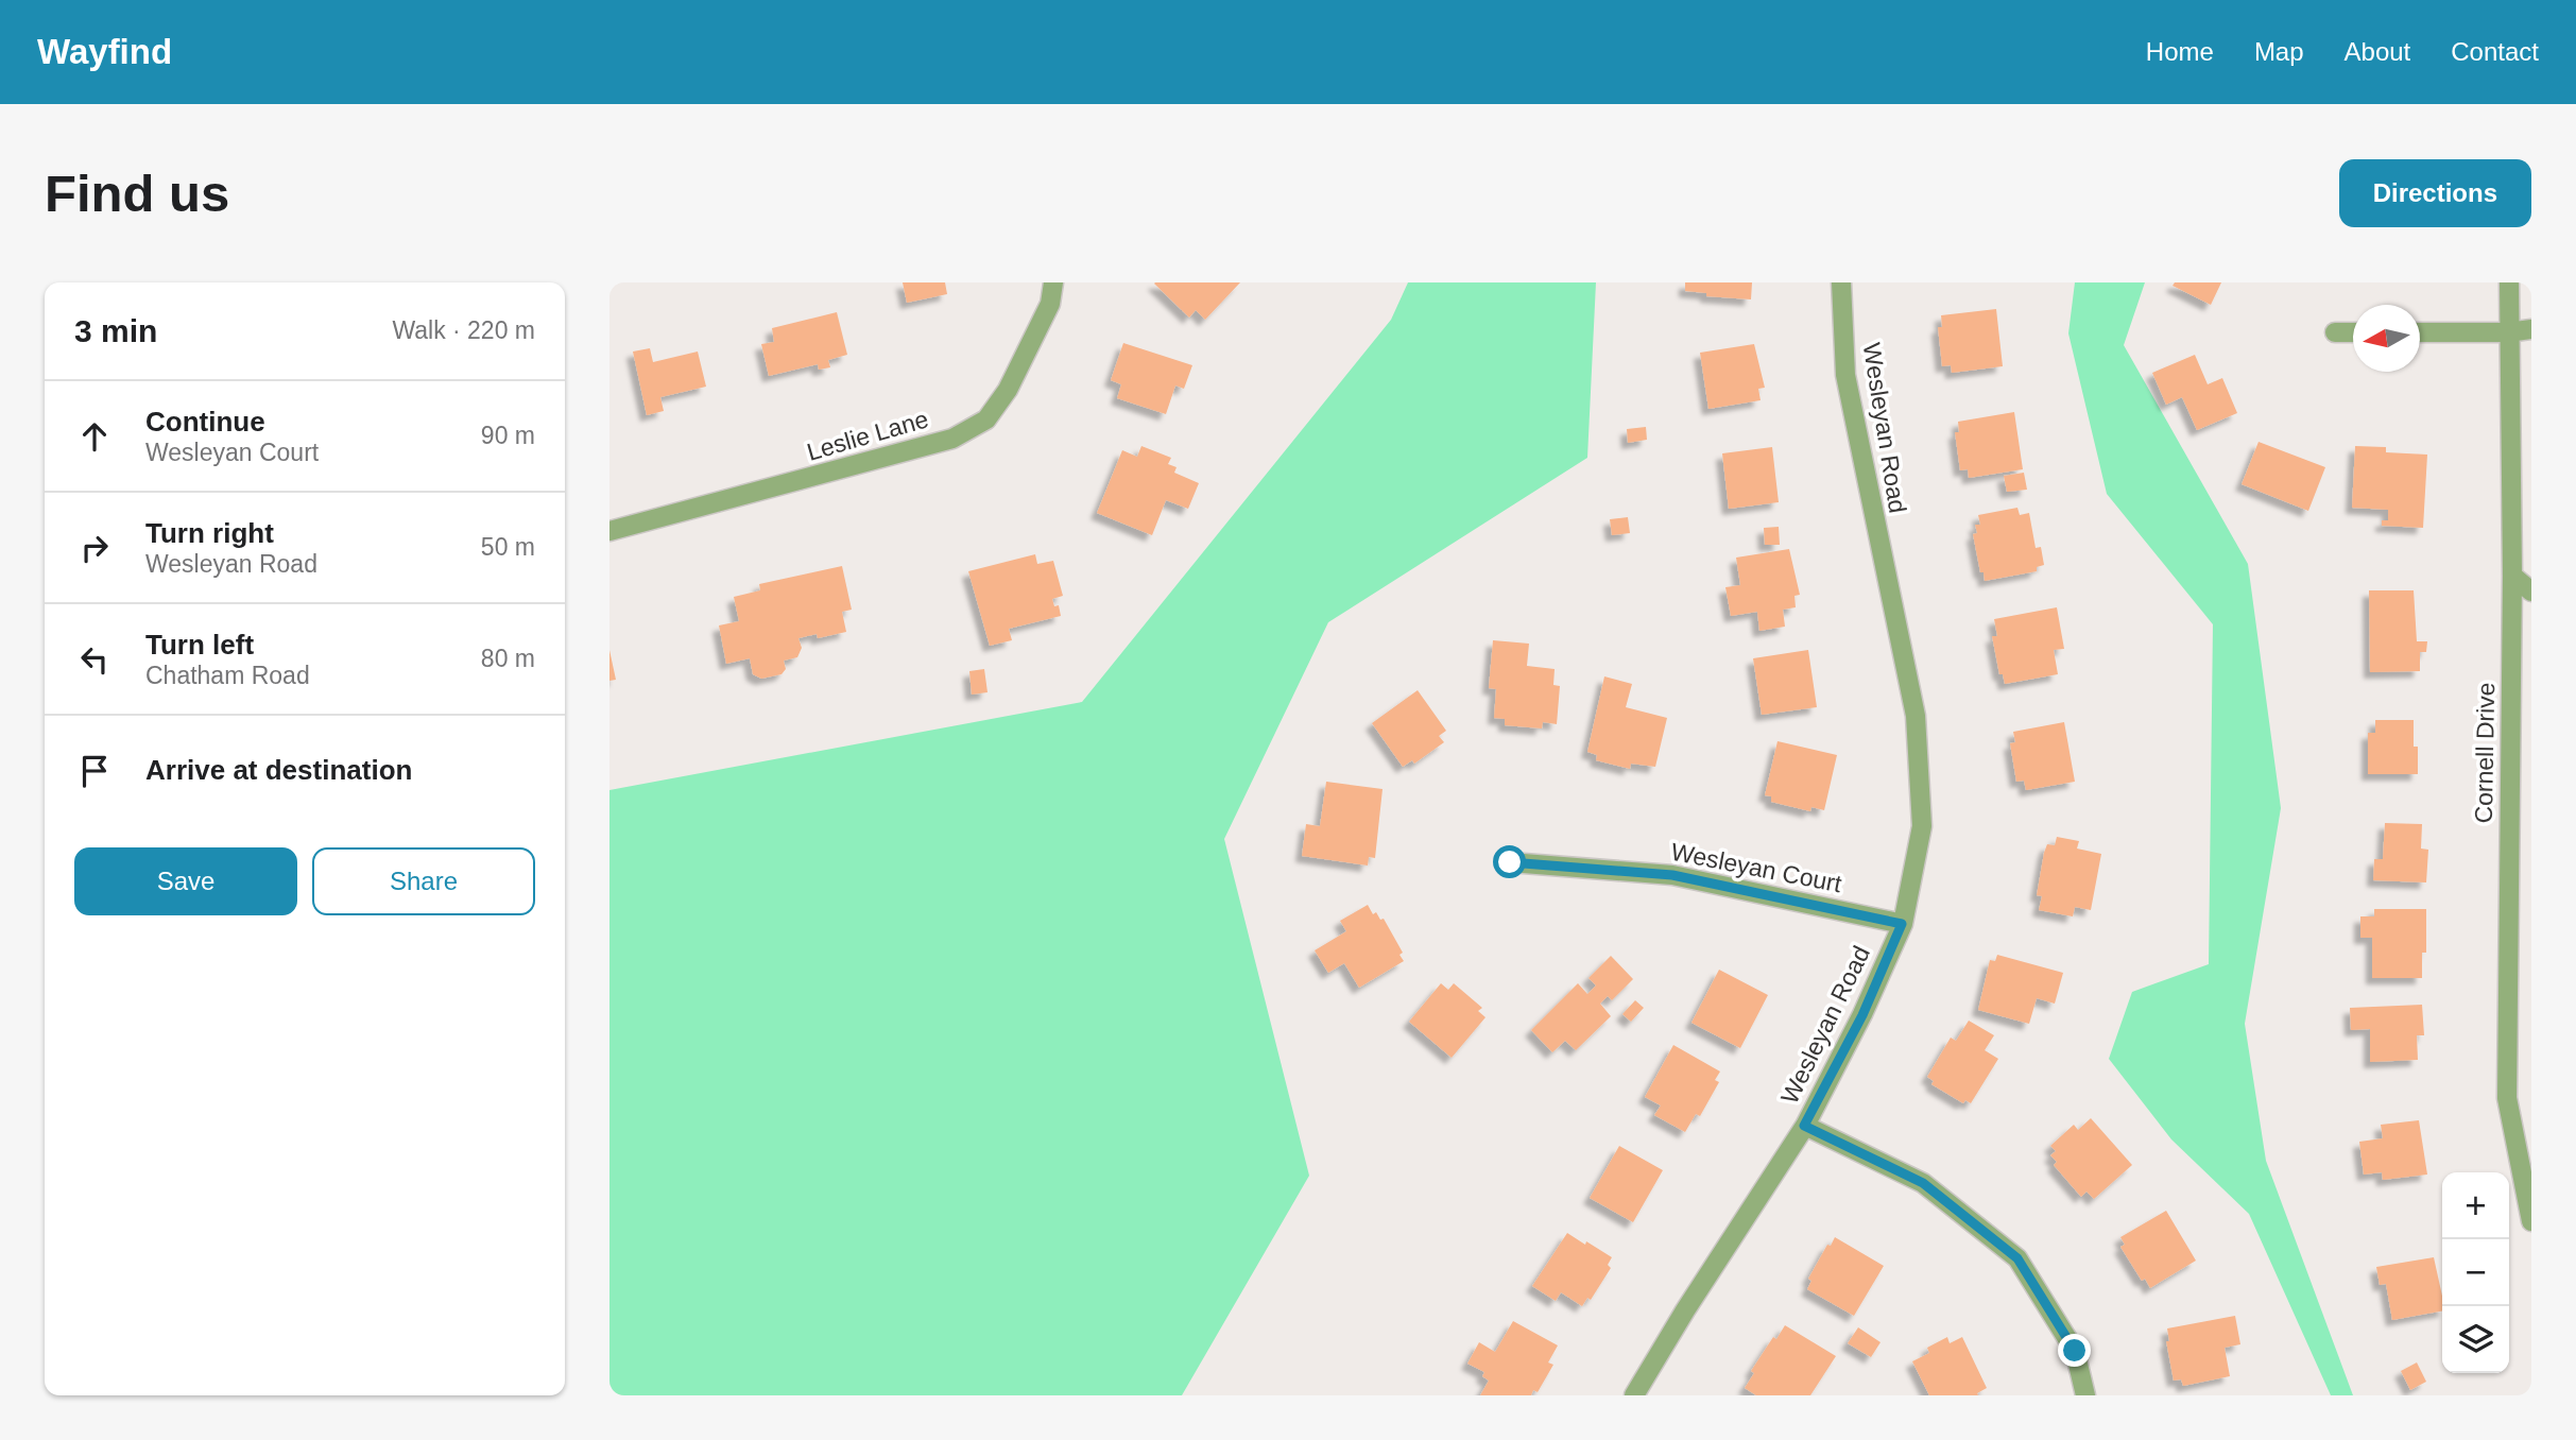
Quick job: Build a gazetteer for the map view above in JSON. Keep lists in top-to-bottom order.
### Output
{
  "streets": {
    "street": [
      "Wesleyan Road",
      "Leslie Lane",
      "Cornell Drive",
      "Wesleyan Court"
    ]
  },
  "crossings": [
    ["Wesleyan Road", "Wesleyan Court"]
  ],
  "north": "left",
  "page": {
    "header": "Wayfind",
    "nav": [
      "Home",
      "Map",
      "About",
      "Contact"
    ],
    "buttons": [
      "Directions",
      ["Save", "Share"]
    ],
    "title": "Find us",
    "heading": ["3 min", "Walk · 220 m"],
    "list": [
      ["Continue", "Wesleyan Court", "90 m"],
      ["Turn right", "Wesleyan Road", "50 m"],
      ["Turn left", "Chatham Road", "80 m"],
      "Arrive at destination"
    ],
    "map_buttons": ["+", "−"]
  }
}
